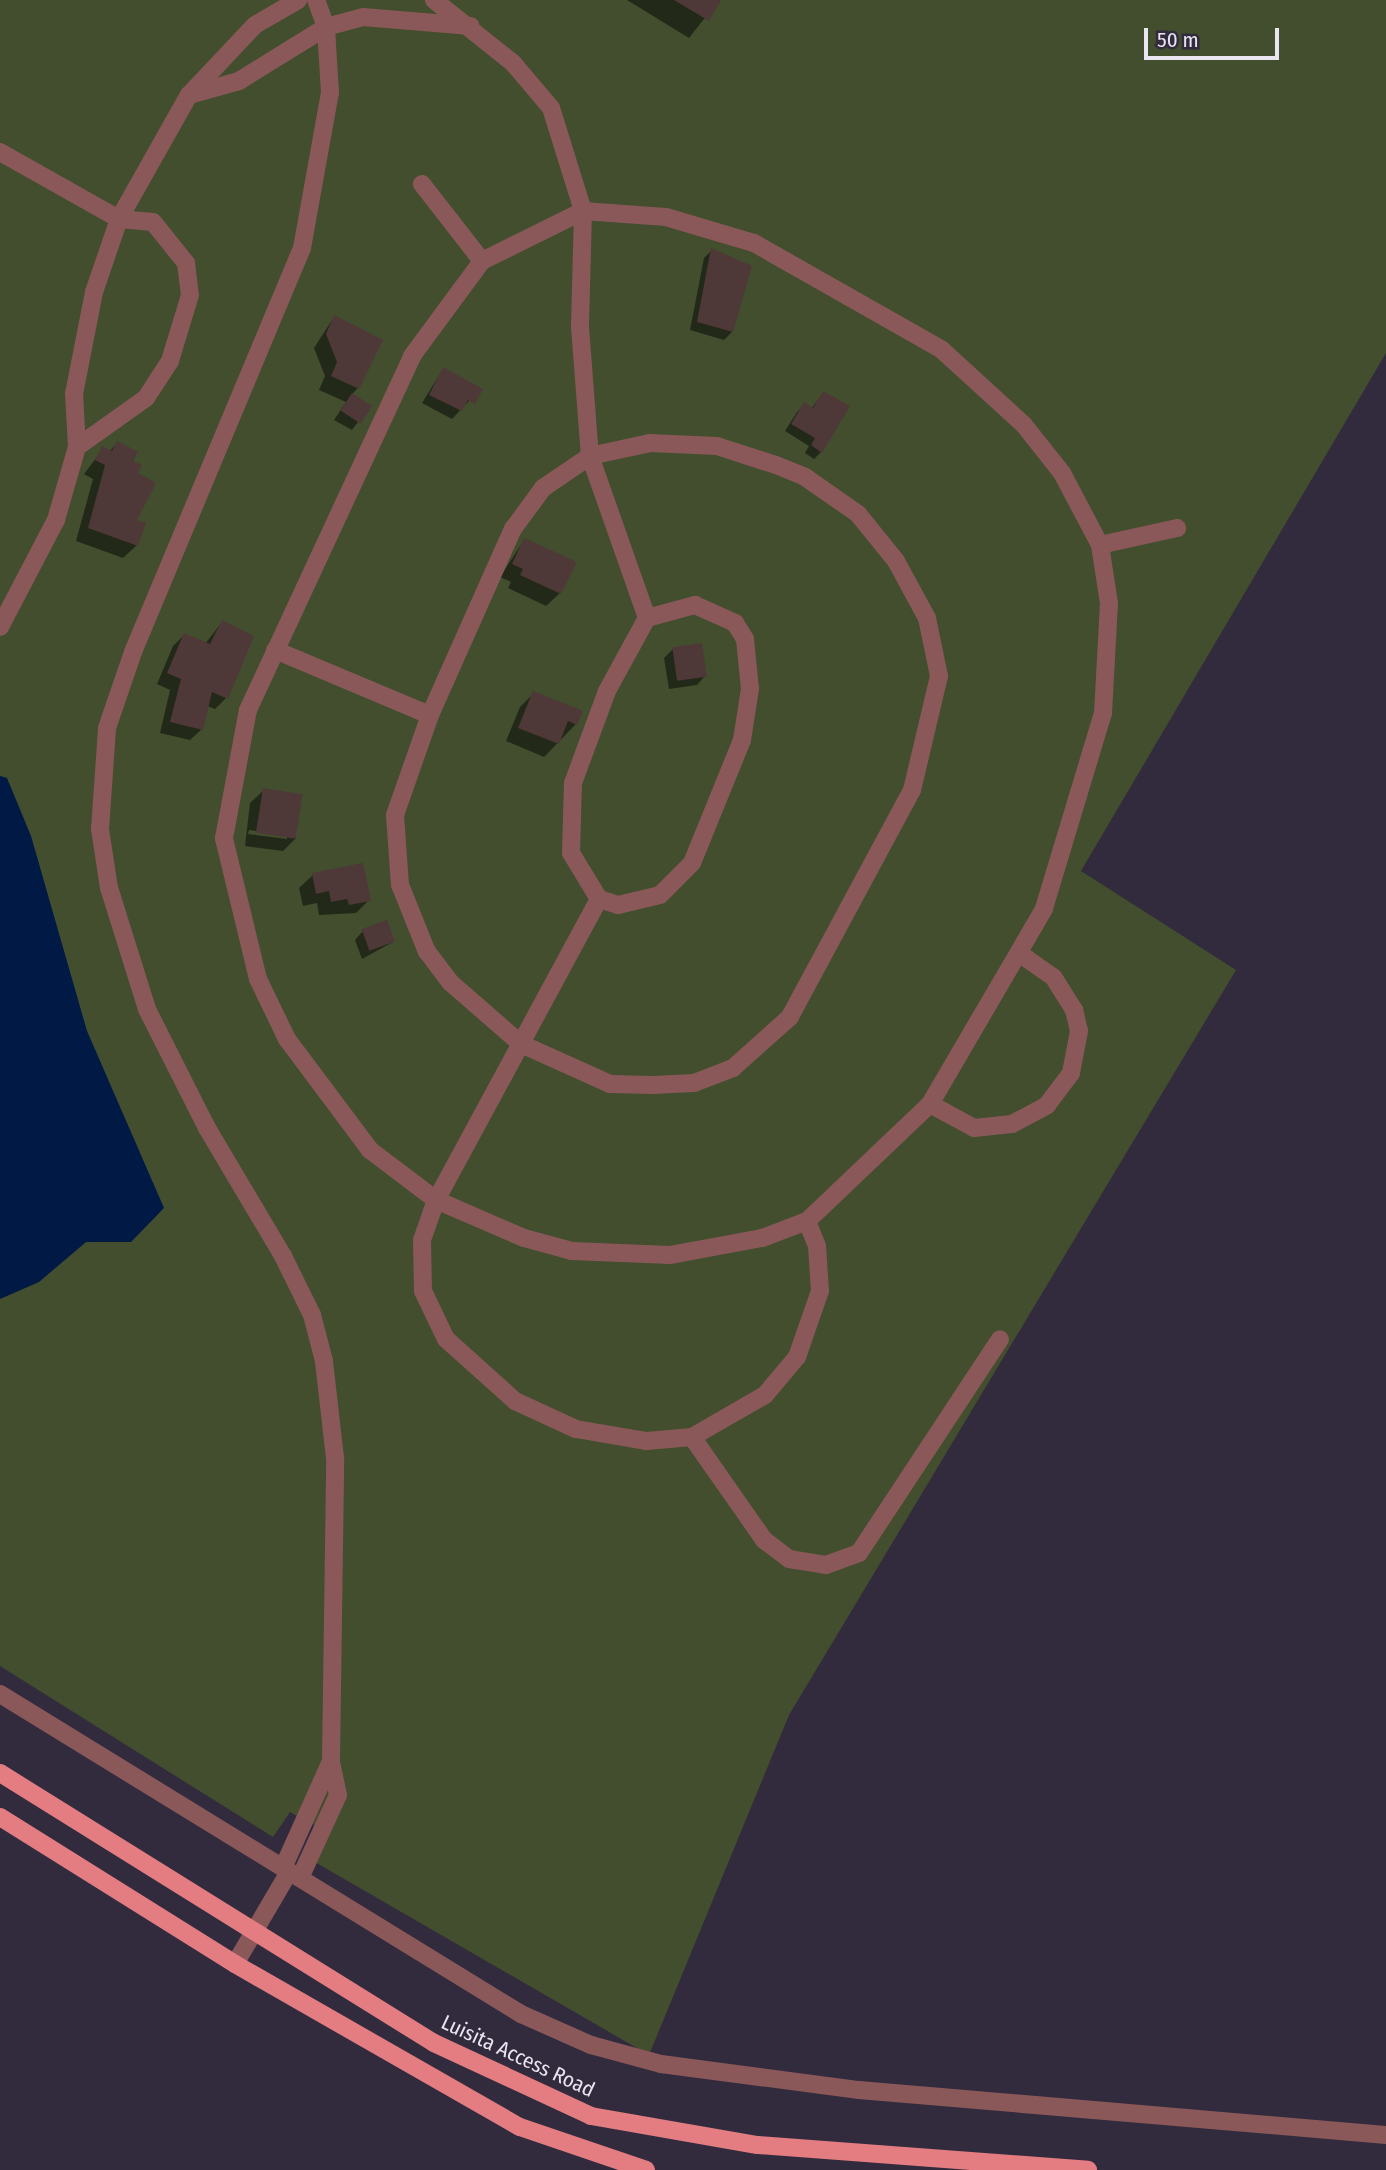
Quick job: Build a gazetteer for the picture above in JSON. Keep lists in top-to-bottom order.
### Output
{
  "streets": {
    "main road": ["Luisita Access Road"]
  },
  "scale_bar": "50 m"
}
